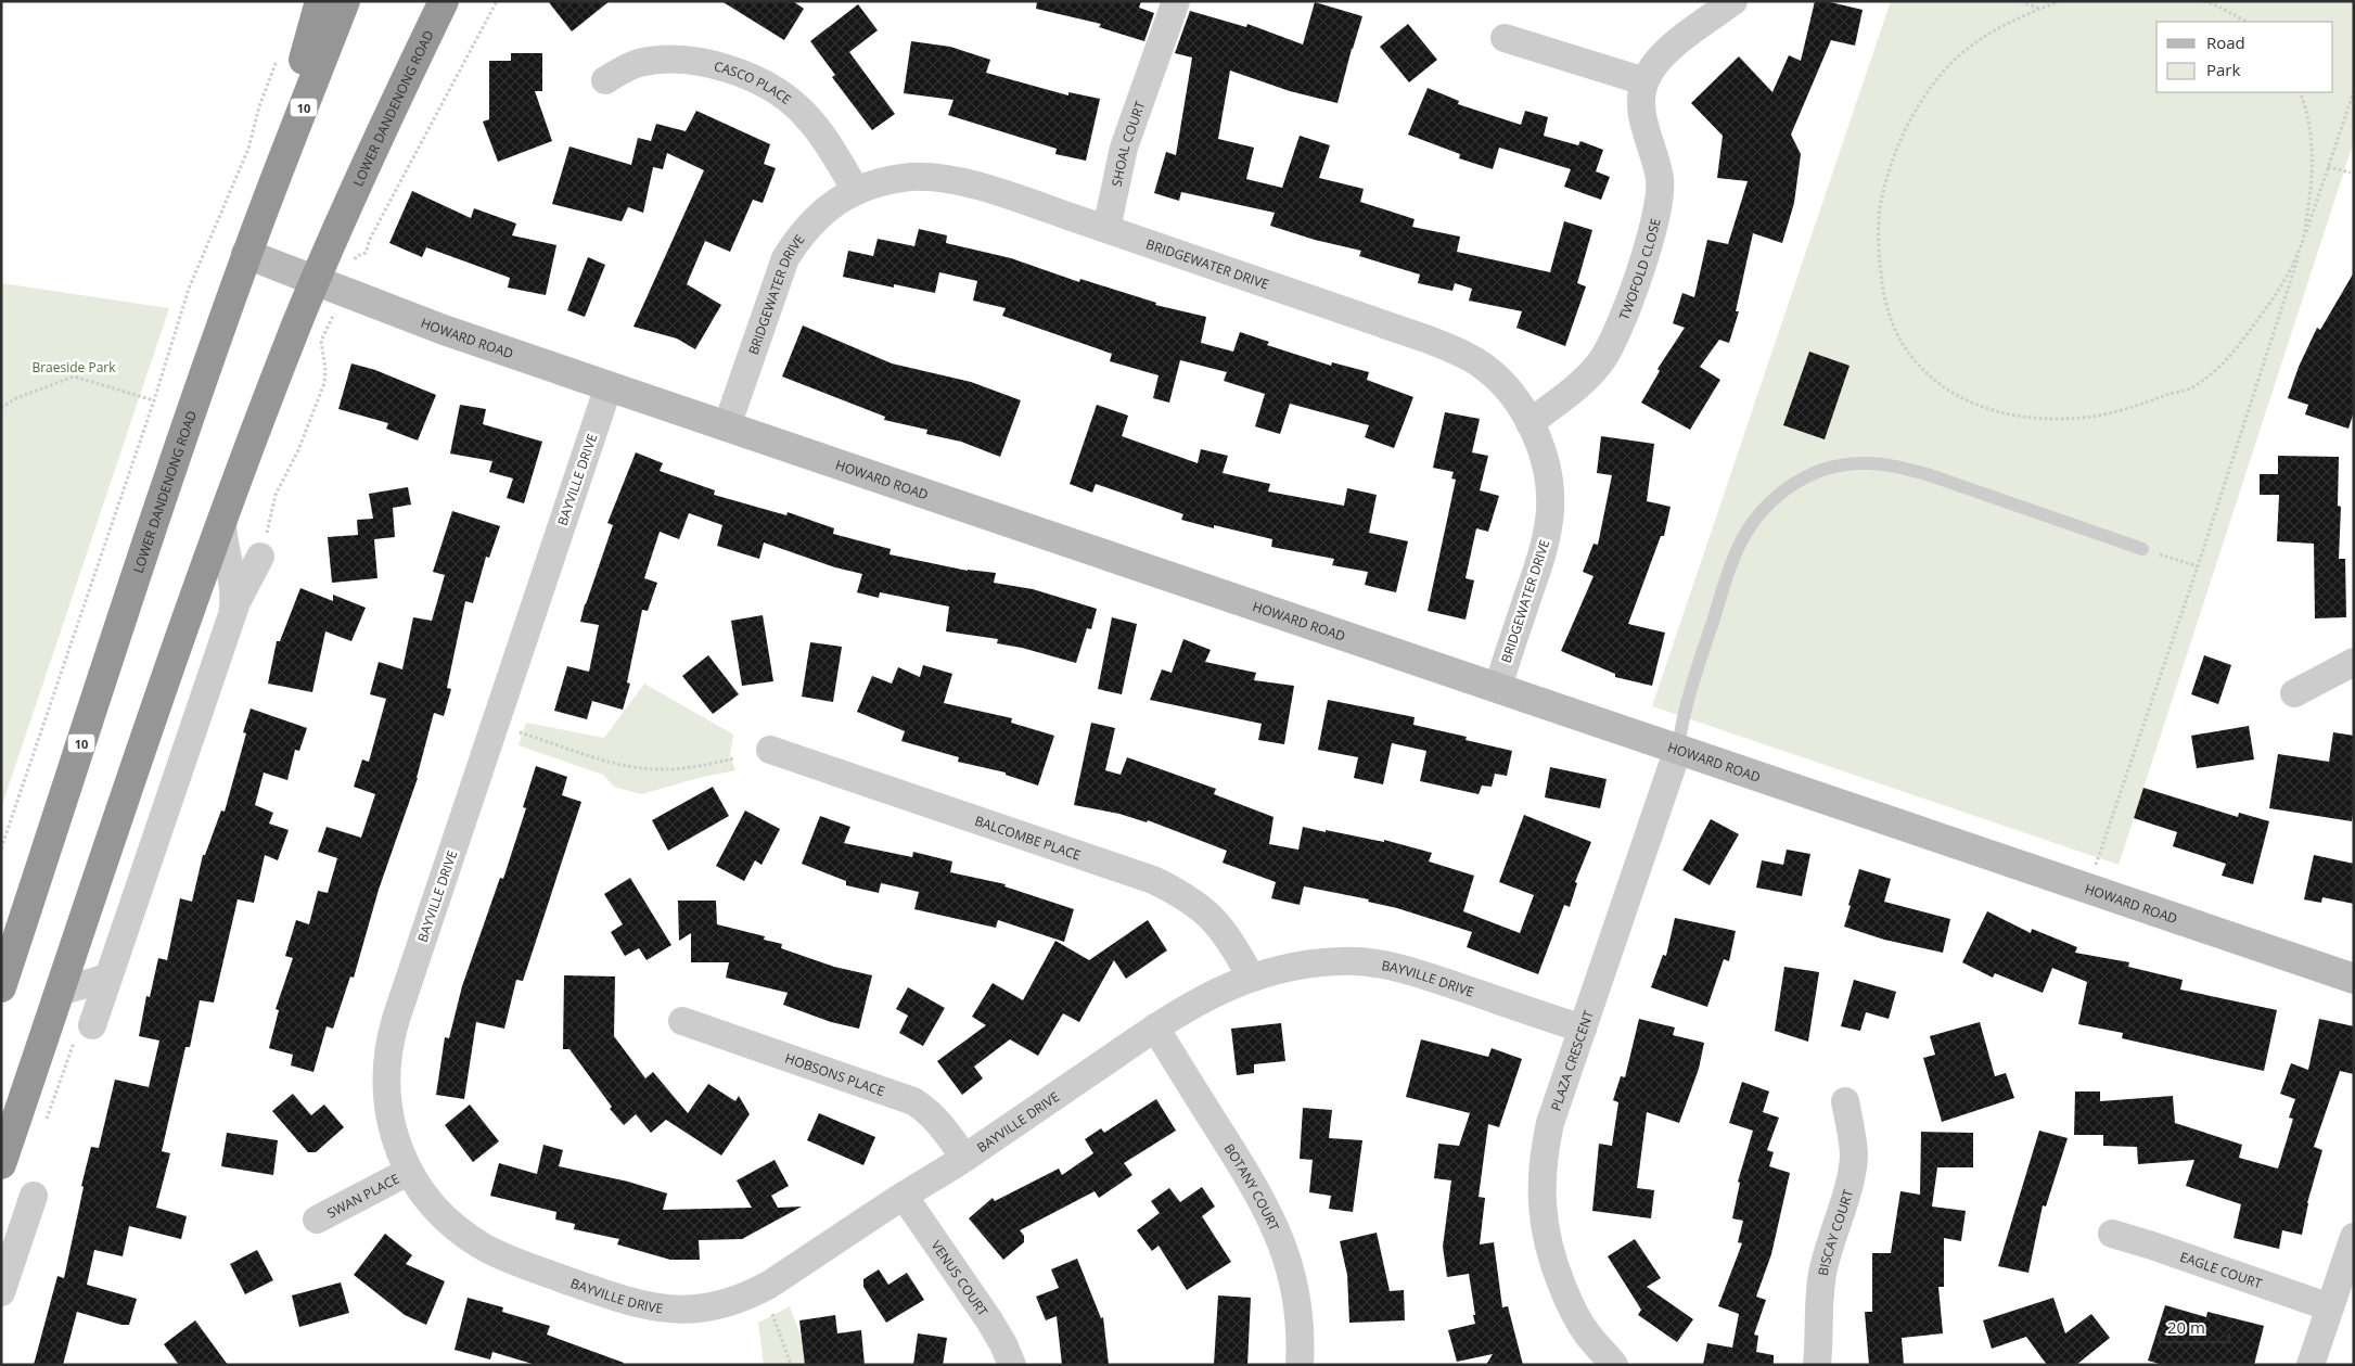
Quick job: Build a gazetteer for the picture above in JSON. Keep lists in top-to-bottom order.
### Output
{
  "streets": {
    "highway": ["10", "LOWER DANDENONG ROAD"],
    "main road": ["HOWARD ROAD"],
    "street": [
      "CASCO PLACE",
      "SHOAL COURT",
      "BRIDGEWATER DRIVE",
      "TWOFOLD CLOSE",
      "BAYVILLE DRIVE",
      "BALCOMBE PLACE",
      "PLAZA CRESCENT",
      "HOBSONS PLACE",
      "BOTANY COURT",
      "SWAN PLACE",
      "BISCAY COURT",
      "EAGLE COURT",
      "VENUS COURT"
    ]
  },
  "crossings": [
    ["CASCO PLACE", "BRIDGEWATER DRIVE"],
    ["LOWER DANDENONG ROAD", "HOWARD ROAD"],
    ["SHOAL COURT", "BRIDGEWATER DRIVE"],
    ["BRIDGEWATER DRIVE", "TWOFOLD CLOSE"],
    ["BRIDGEWATER DRIVE", "HOWARD ROAD"],
    ["HOWARD ROAD", "BAYVILLE DRIVE"],
    ["HOWARD ROAD", "PLAZA CRESCENT"],
    ["BAYVILLE DRIVE", "BALCOMBE PLACE"],
    ["BAYVILLE DRIVE", "PLAZA CRESCENT"],
    ["BAYVILLE DRIVE", "HOBSONS PLACE"],
    ["BAYVILLE DRIVE", "BOTANY COURT"],
    ["BAYVILLE DRIVE", "SWAN PLACE"],
    ["BAYVILLE DRIVE", "VENUS COURT"]
  ],
  "parks": ["Braeside Park"],
  "legend": ["Road", "Park"],
  "scale_bar": "20 m"
}
